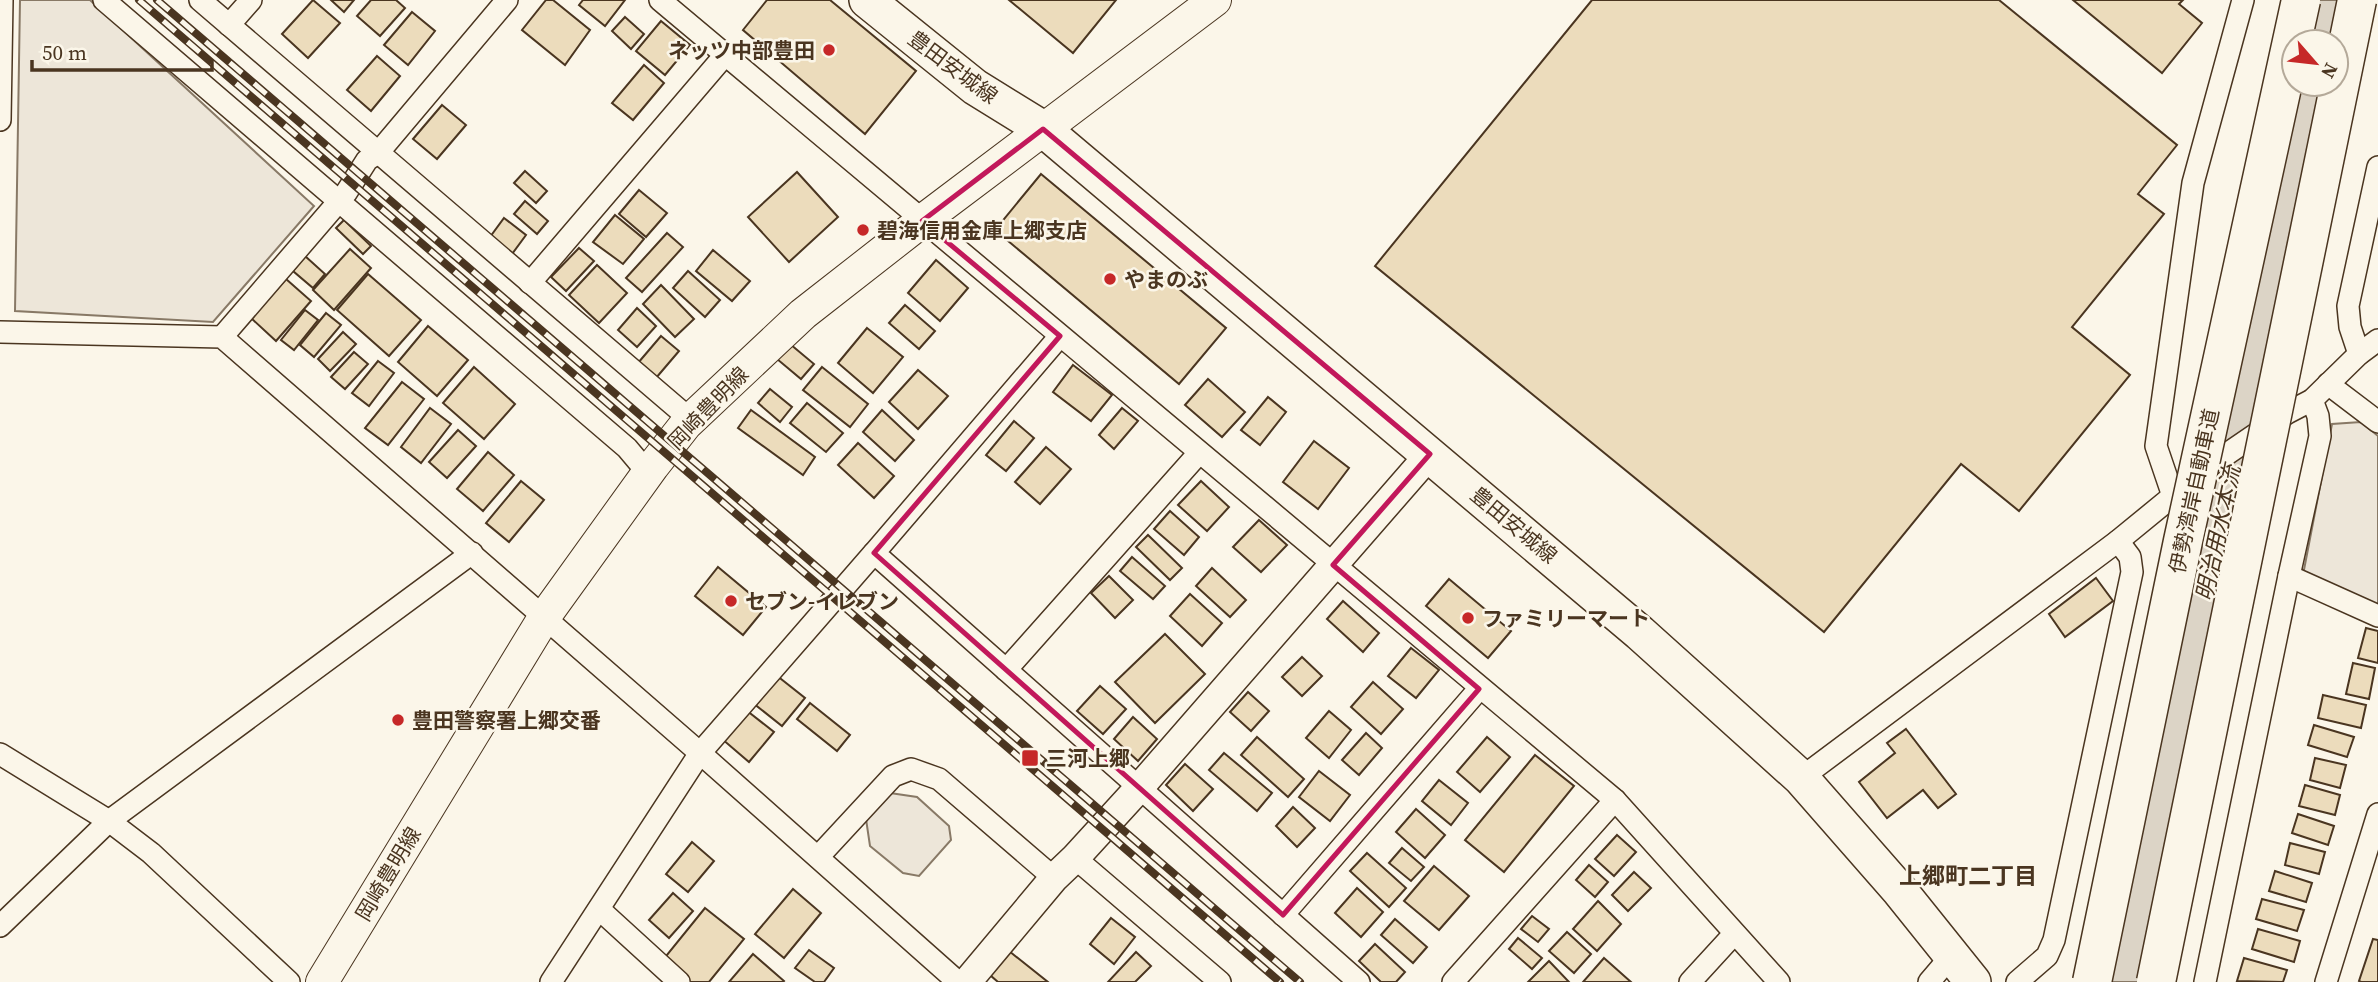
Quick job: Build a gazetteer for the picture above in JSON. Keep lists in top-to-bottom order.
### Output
{
  "streets": {
    "highway": ["伊勢湾岸自動車道"],
    "main road": ["豊田安城線", "岡崎豊明線"]
  },
  "crossings": [
    ["豊田安城線", "岡崎豊明線"]
  ],
  "districts": ["上郷町二丁目"],
  "water": ["明治用水本流"],
  "places": {
    "other": [
      "ネッツ中部豊田",
      "碧海信用金庫上郷支店",
      "やまのぶ",
      "セブン-イレブン",
      "ファミリーマート",
      "豊田警察署上郷交番"
    ],
    "transit": ["三河上郷"]
  },
  "scale_bar": "50 m",
  "north": "bottom right"
}
